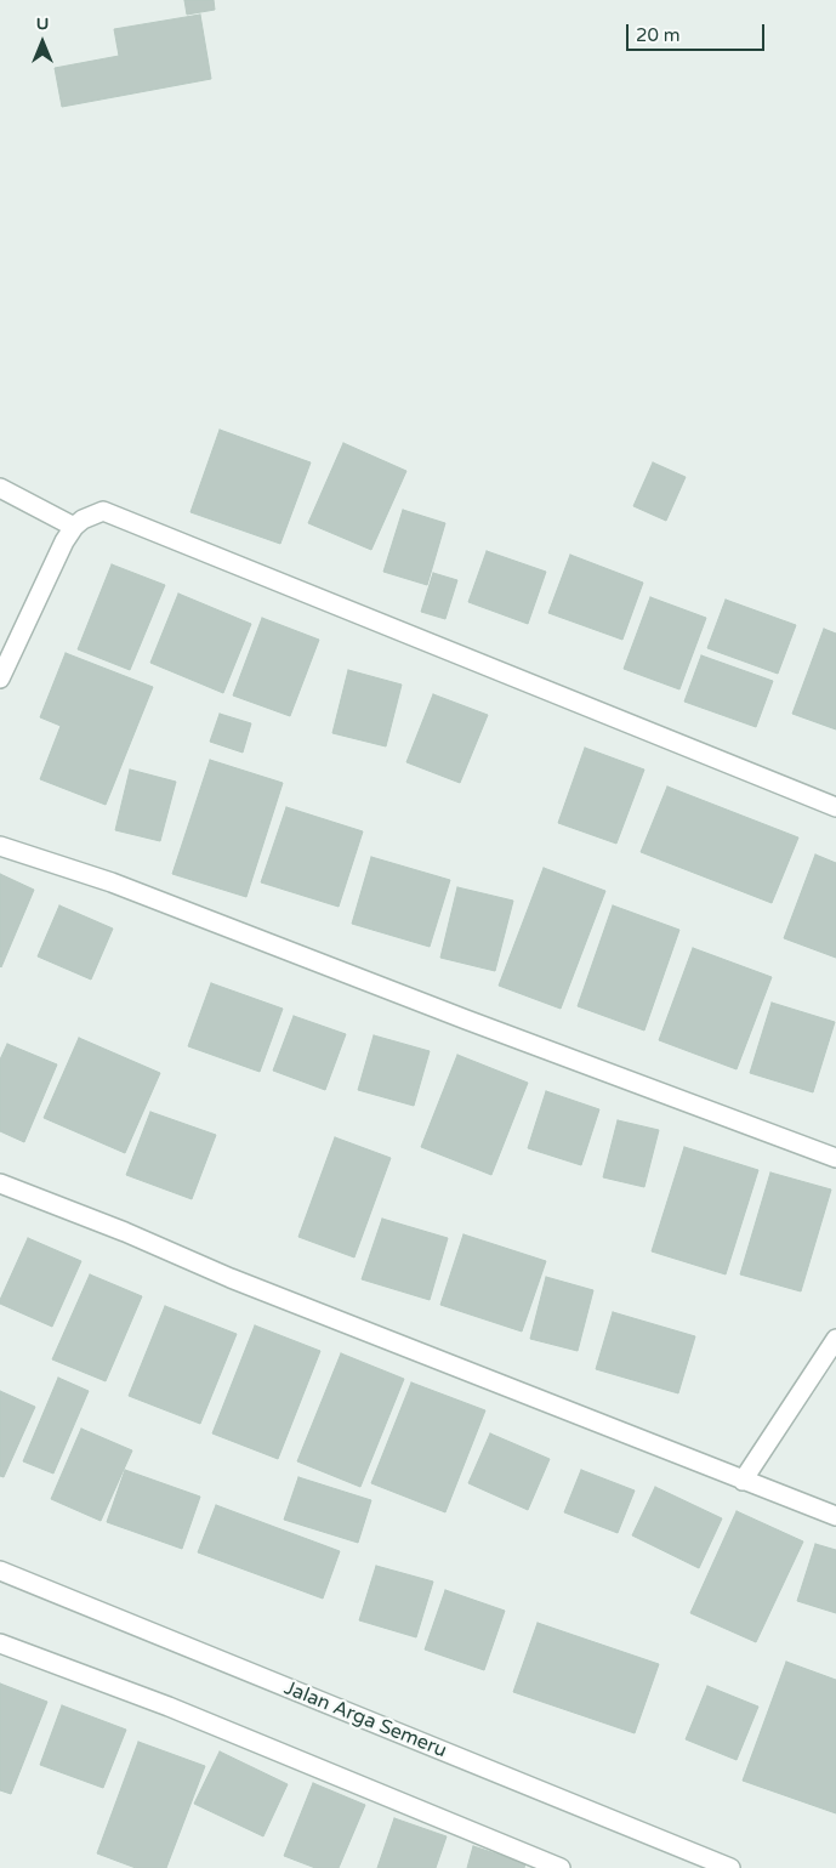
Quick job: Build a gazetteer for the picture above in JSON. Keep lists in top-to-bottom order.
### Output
{
  "streets": {
    "street": ["Jalan Arga Semeru"]
  },
  "scale_bar": "20 m",
  "north": "top"
}
